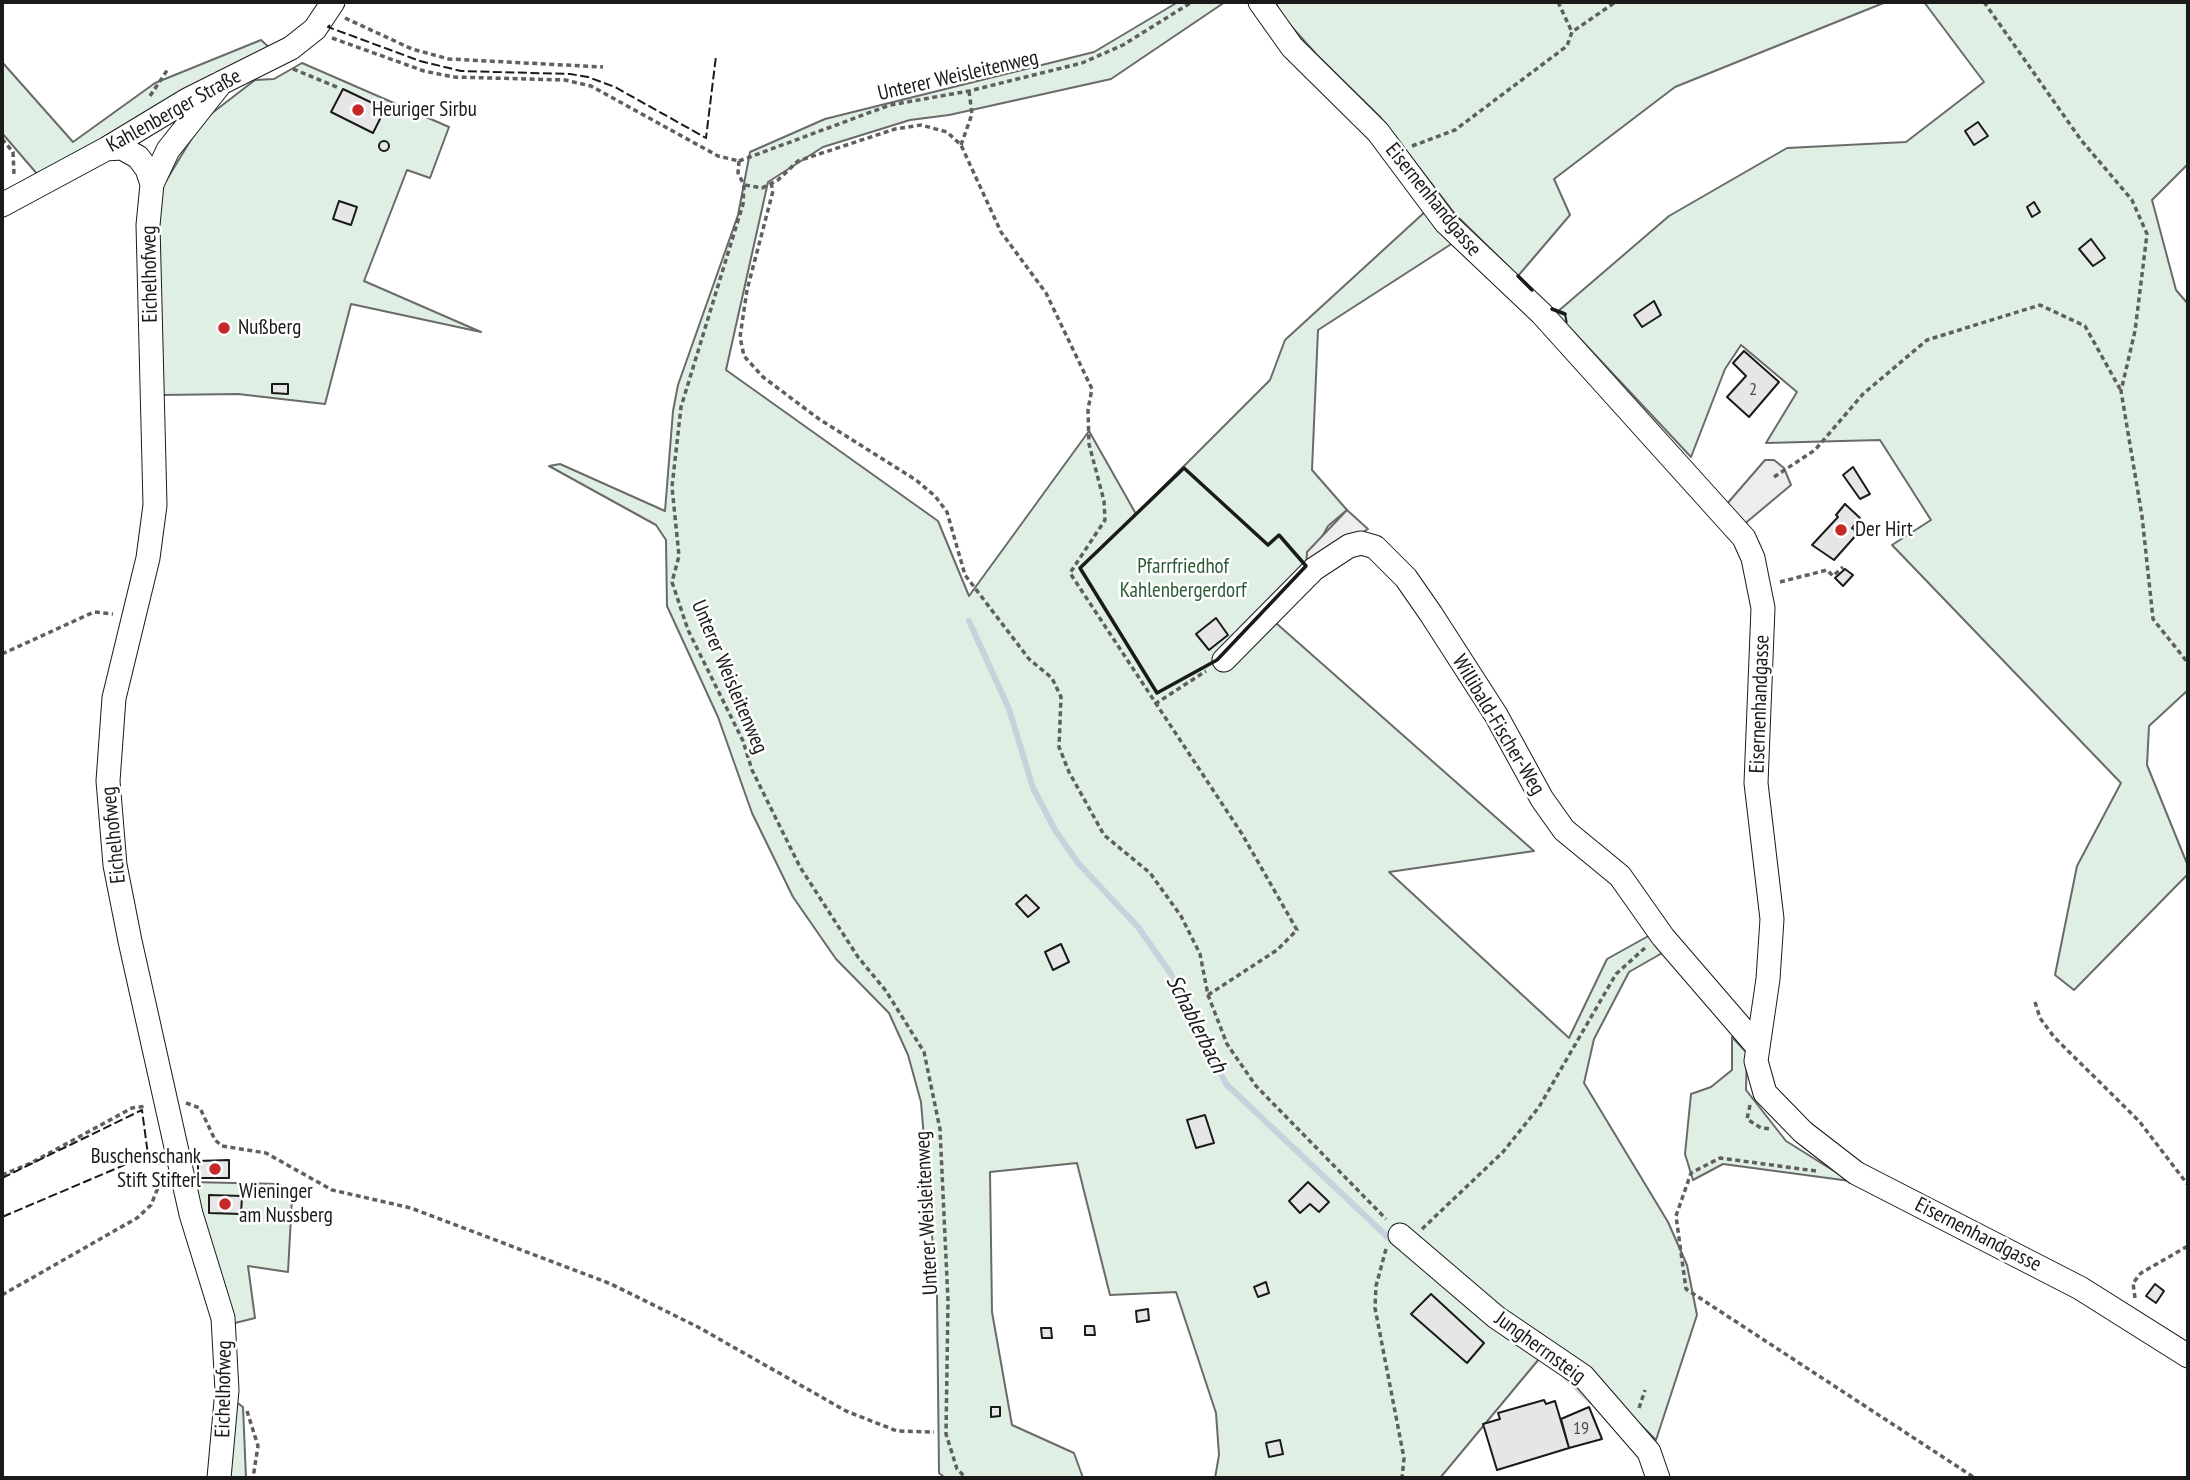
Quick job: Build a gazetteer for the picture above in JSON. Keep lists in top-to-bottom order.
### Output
{
  "streets": {
    "street": [
      "Kahlenberger Straße",
      "Eisernenhandgasse",
      "Eichelhofweg",
      "Willibald-Fischer-Weg",
      "Jungherrnsteig"
    ],
    "path": ["Unterer Weisleitenweg"]
  },
  "crossings": [
    ["Kahlenberger Straße", "Eichelhofweg"],
    ["Eisernenhandgasse", "Willibald-Fischer-Weg"]
  ],
  "water": ["Schablerbach"],
  "parks": ["Pfarrfriedhof Kahlenbergerdorf"],
  "places": [
    "Heuriger Sirbu",
    "Nußberg",
    "Der Hirt",
    "Buschenschank Stift Stifterl",
    "Wieninger am Nussberg"
  ],
  "house_numbers": ["2", "19"]
}
